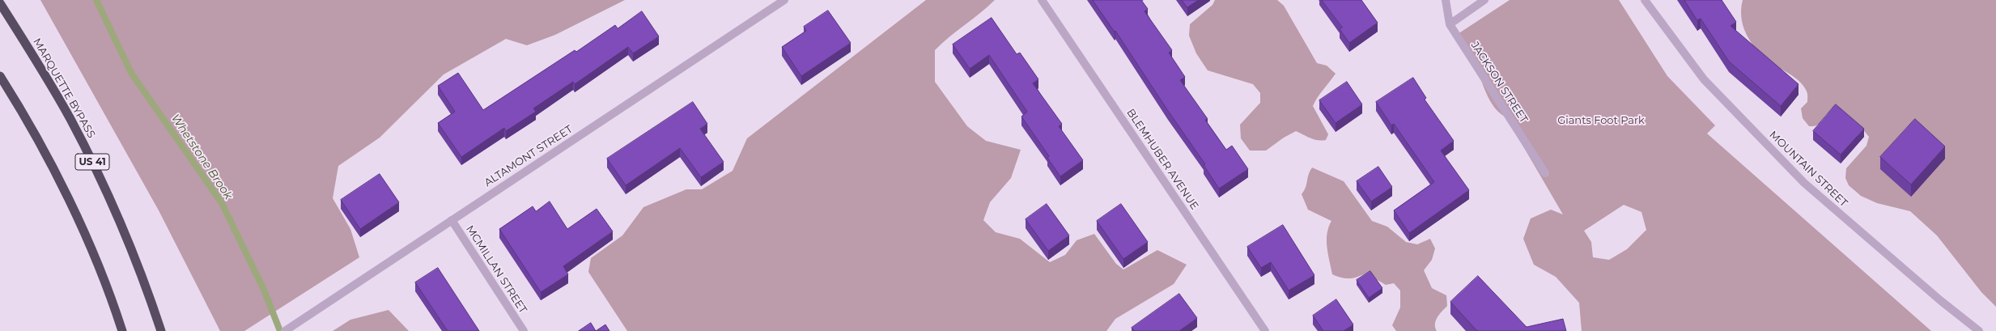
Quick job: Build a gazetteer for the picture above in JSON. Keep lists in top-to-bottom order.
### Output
{
  "streets": {
    "highway": ["MARQUETTE BYPASS", "US 41"],
    "street": [
      "JACKSON STREET",
      "ALTAMONT STREET",
      "BLEMHUBER AVENUE",
      "MOUNTAIN STREET",
      "MCMILLAN STREET"
    ]
  },
  "crossings": [
    ["ALTAMONT STREET", "MCMILLAN STREET"]
  ],
  "water": ["Whetstone Brook"],
  "parks": ["Giants Foot Park"]
}
